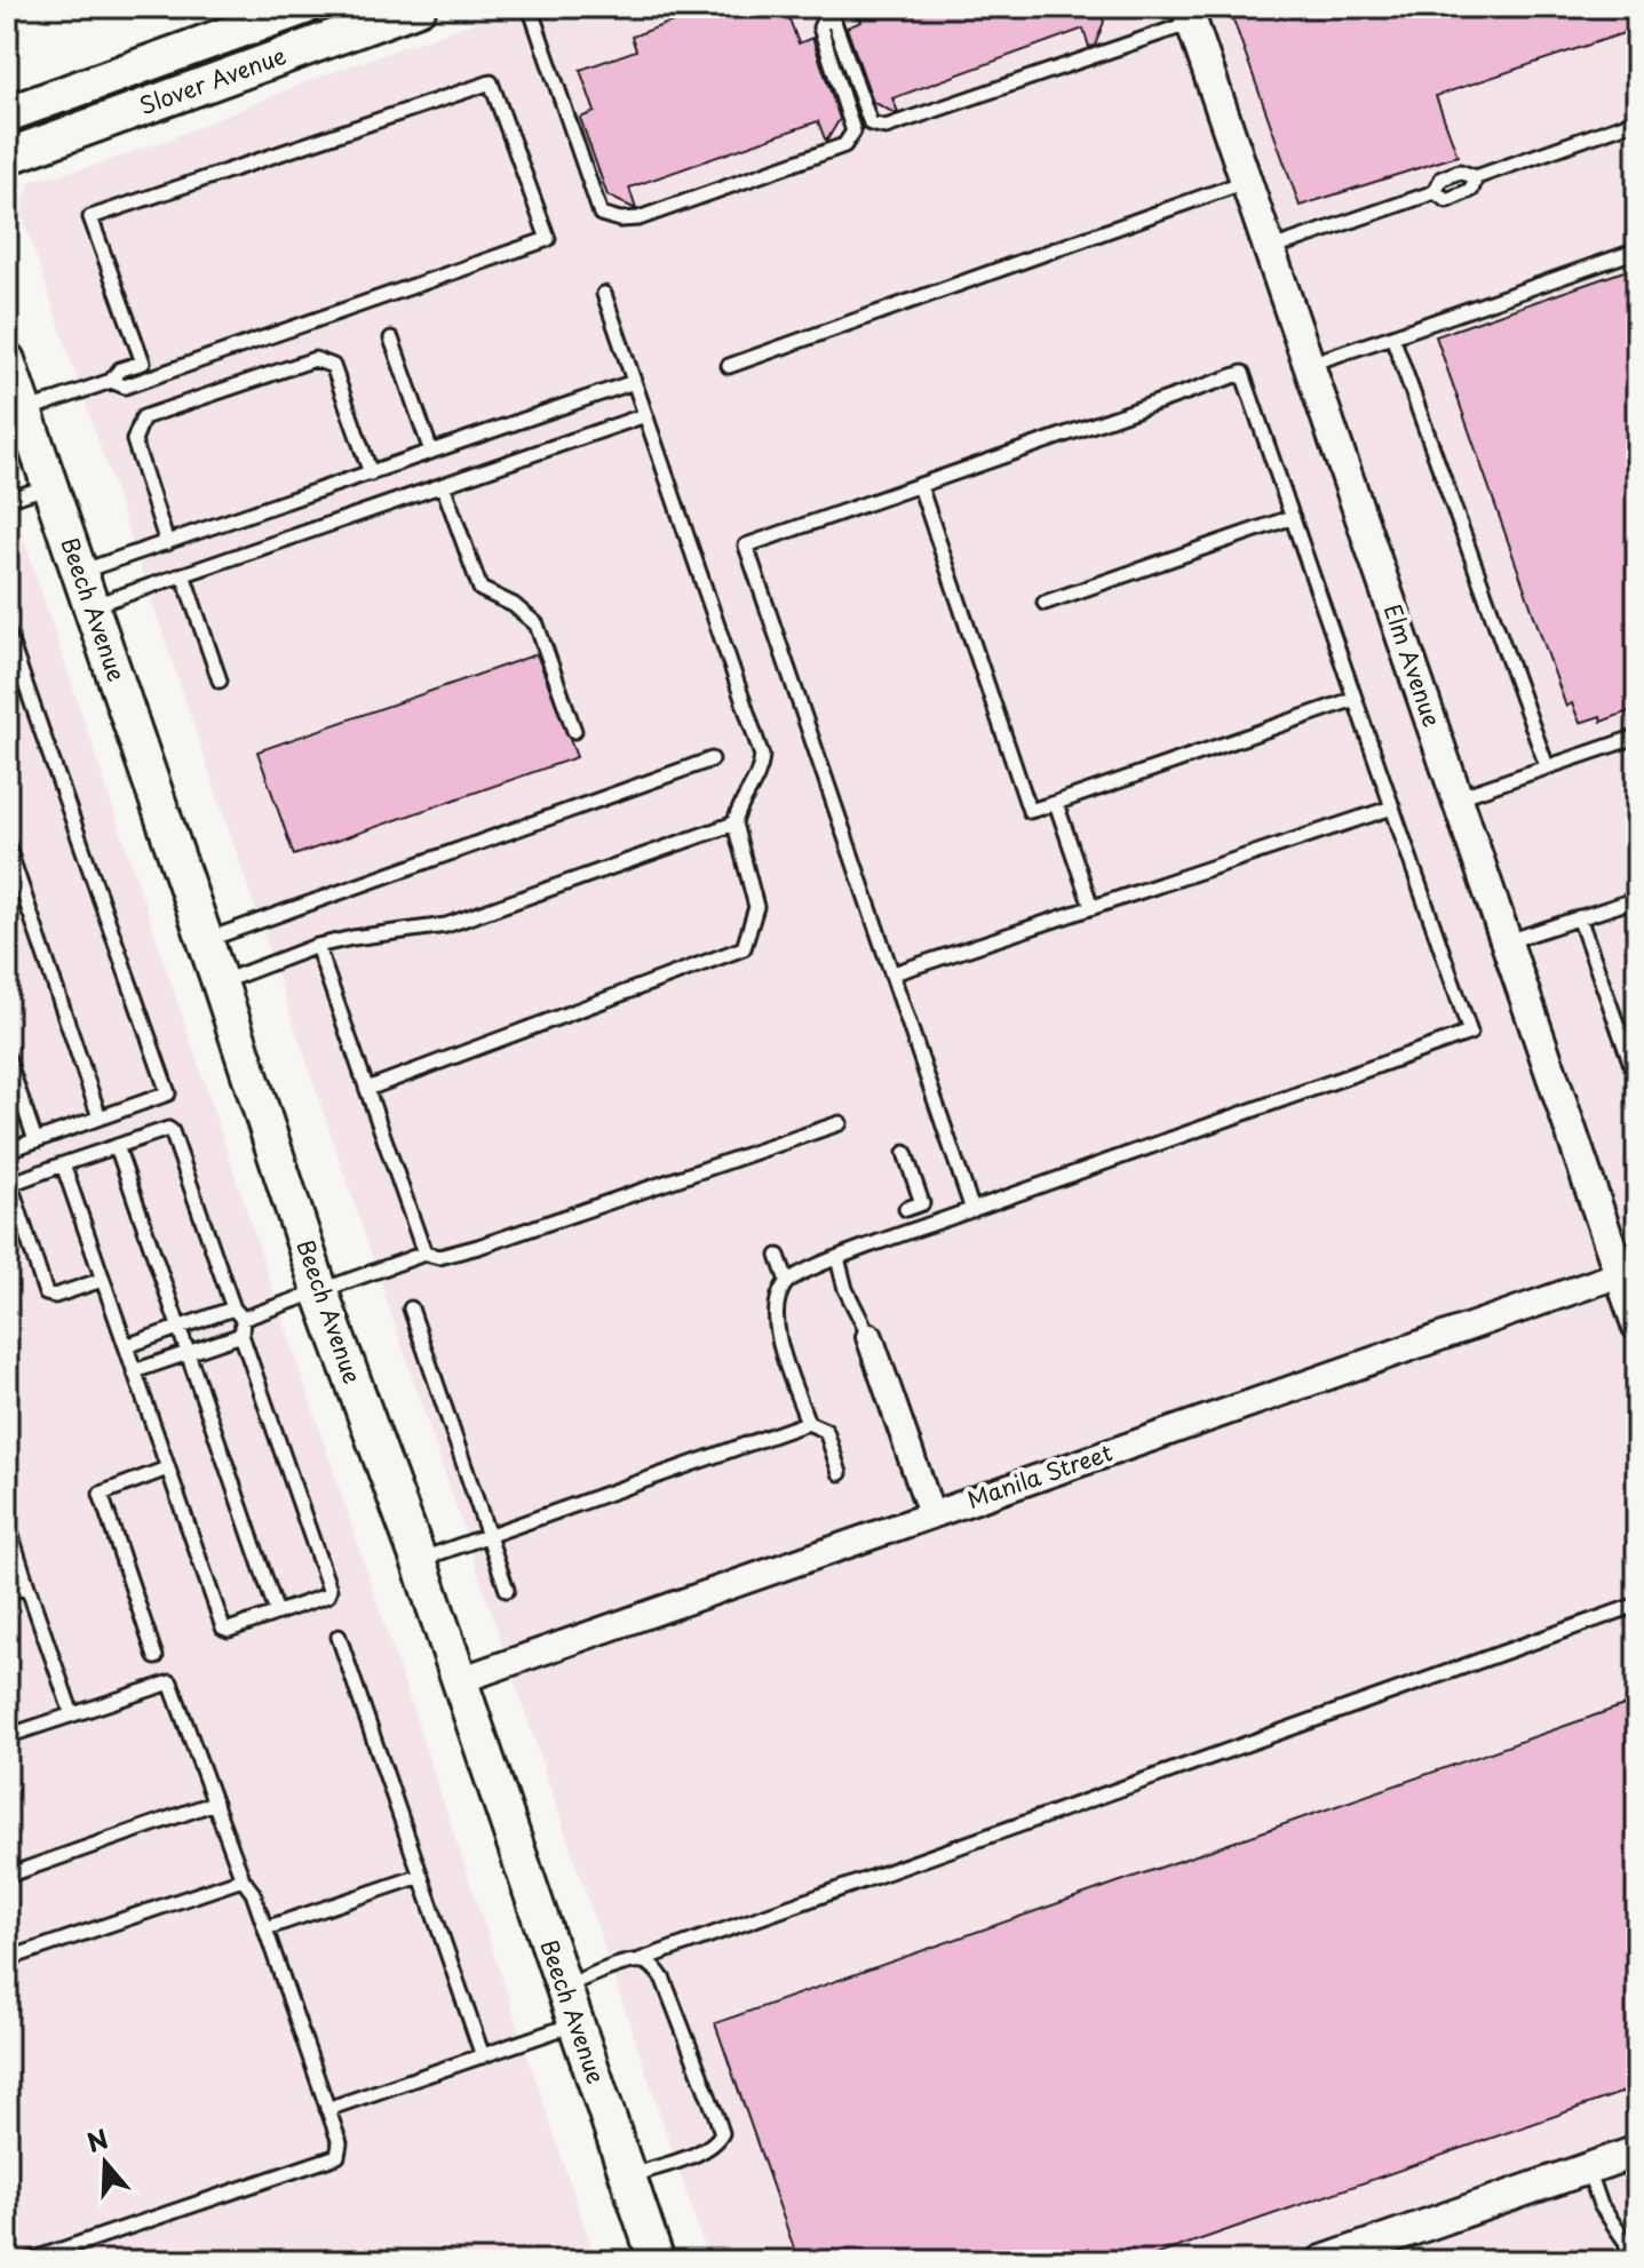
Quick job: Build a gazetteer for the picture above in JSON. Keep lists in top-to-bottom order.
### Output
{
  "streets": {
    "main road": ["Slover Avenue", "Beech Avenue"],
    "street": ["Elm Avenue", "Manila Street"]
  },
  "crossings": [
    ["Beech Avenue", "Manila Street"],
    ["Elm Avenue", "Manila Street"]
  ],
  "north": "top"
}
